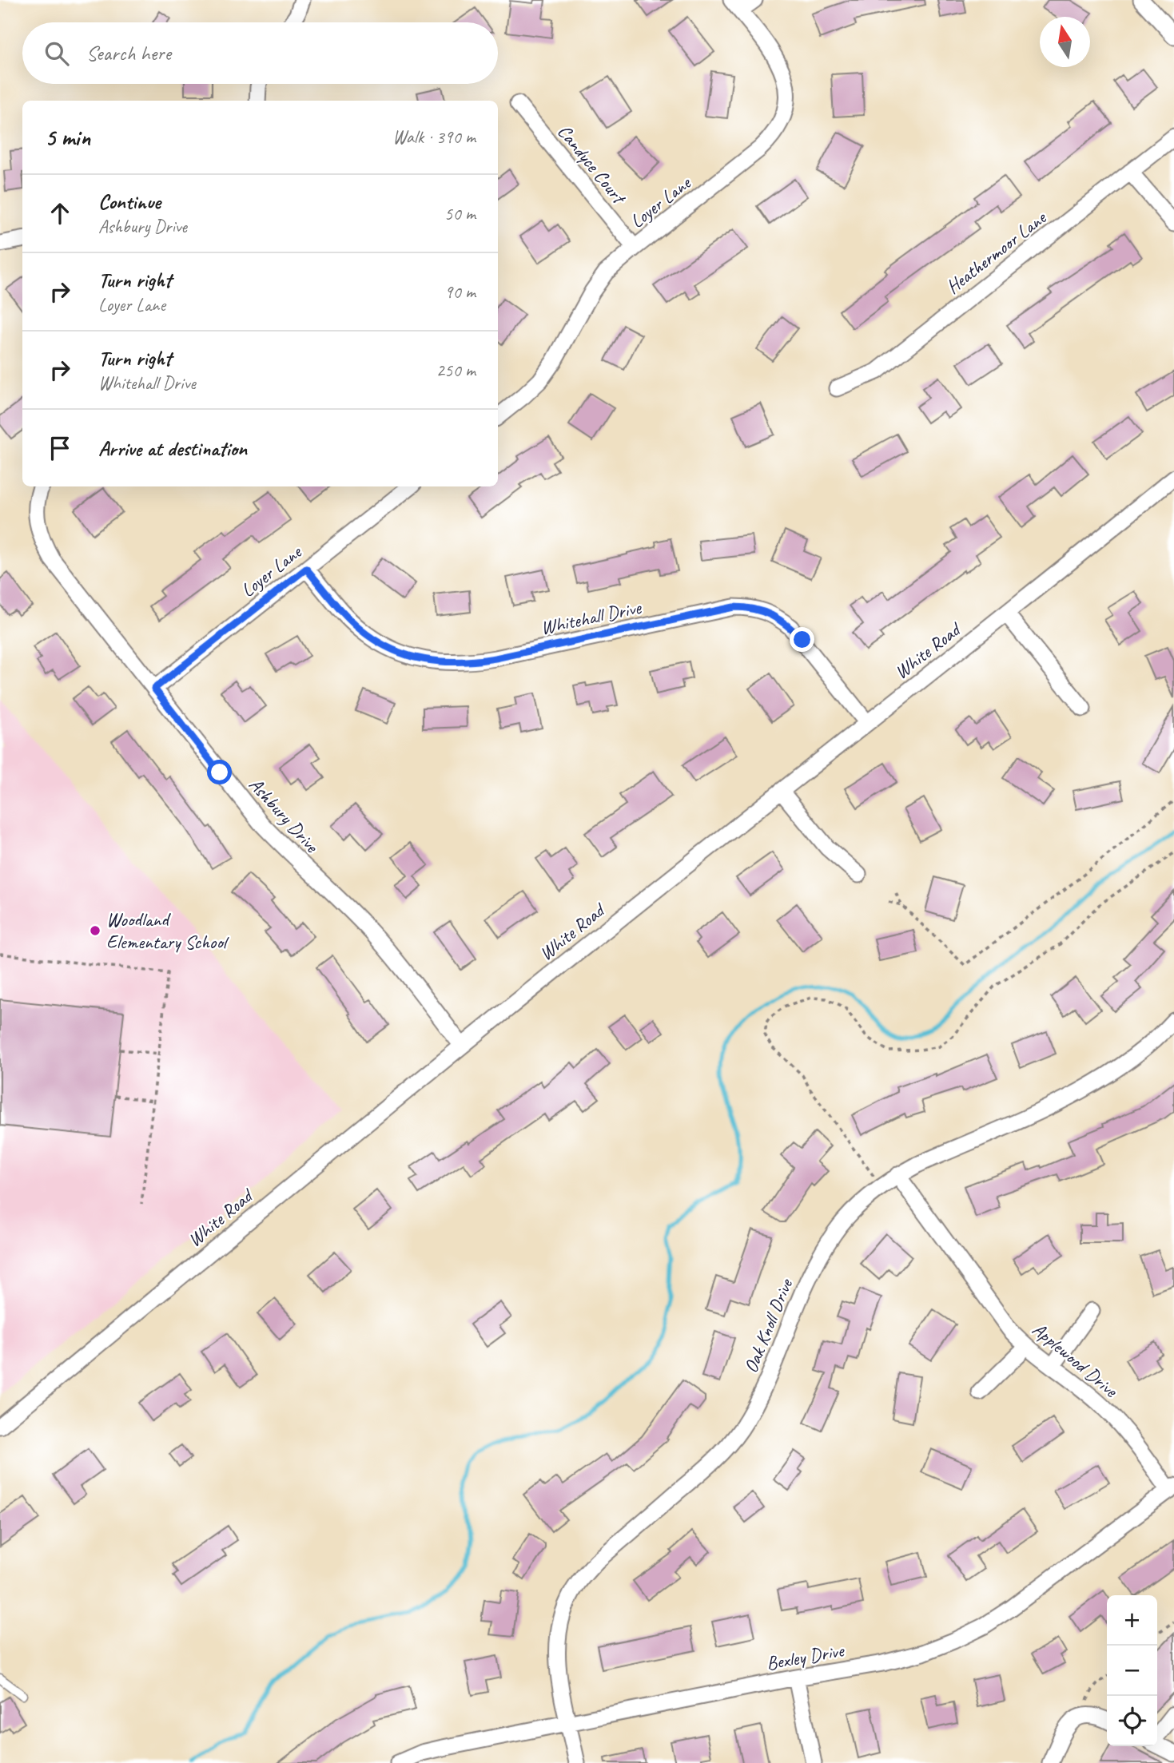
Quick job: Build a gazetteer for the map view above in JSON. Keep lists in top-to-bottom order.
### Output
{
  "streets": {
    "street": [
      "Candyce Court",
      "Loyer Lane",
      "Heathermoor Lane",
      "Whitehall Drive",
      "White Road",
      "Ashbury Drive",
      "Oak Knoll Drive",
      "Applewood Drive",
      "Bexley Drive"
    ]
  },
  "crossings": [
    ["Candyce Court", "Loyer Lane"],
    ["Loyer Lane", "Whitehall Drive"],
    ["Loyer Lane", "Ashbury Drive"],
    ["Whitehall Drive", "White Road"],
    ["White Road", "Ashbury Drive"],
    ["Oak Knoll Drive", "Applewood Drive"],
    ["Oak Knoll Drive", "Bexley Drive"],
    ["Applewood Drive", "Bexley Drive"]
  ],
  "places": ["Woodland Elementary School"],
  "north": "top",
  "page": {
    "search": "Search here",
    "heading": ["5 min", "Walk · 390 m"],
    "list": [
      ["Continue", "Ashbury Drive", "50 m"],
      ["Turn right", "Loyer Lane", "90 m"],
      ["Turn right", "Whitehall Drive", "250 m"],
      "Arrive at destination"
    ],
    "map_buttons": ["+", "−"]
  }
}
